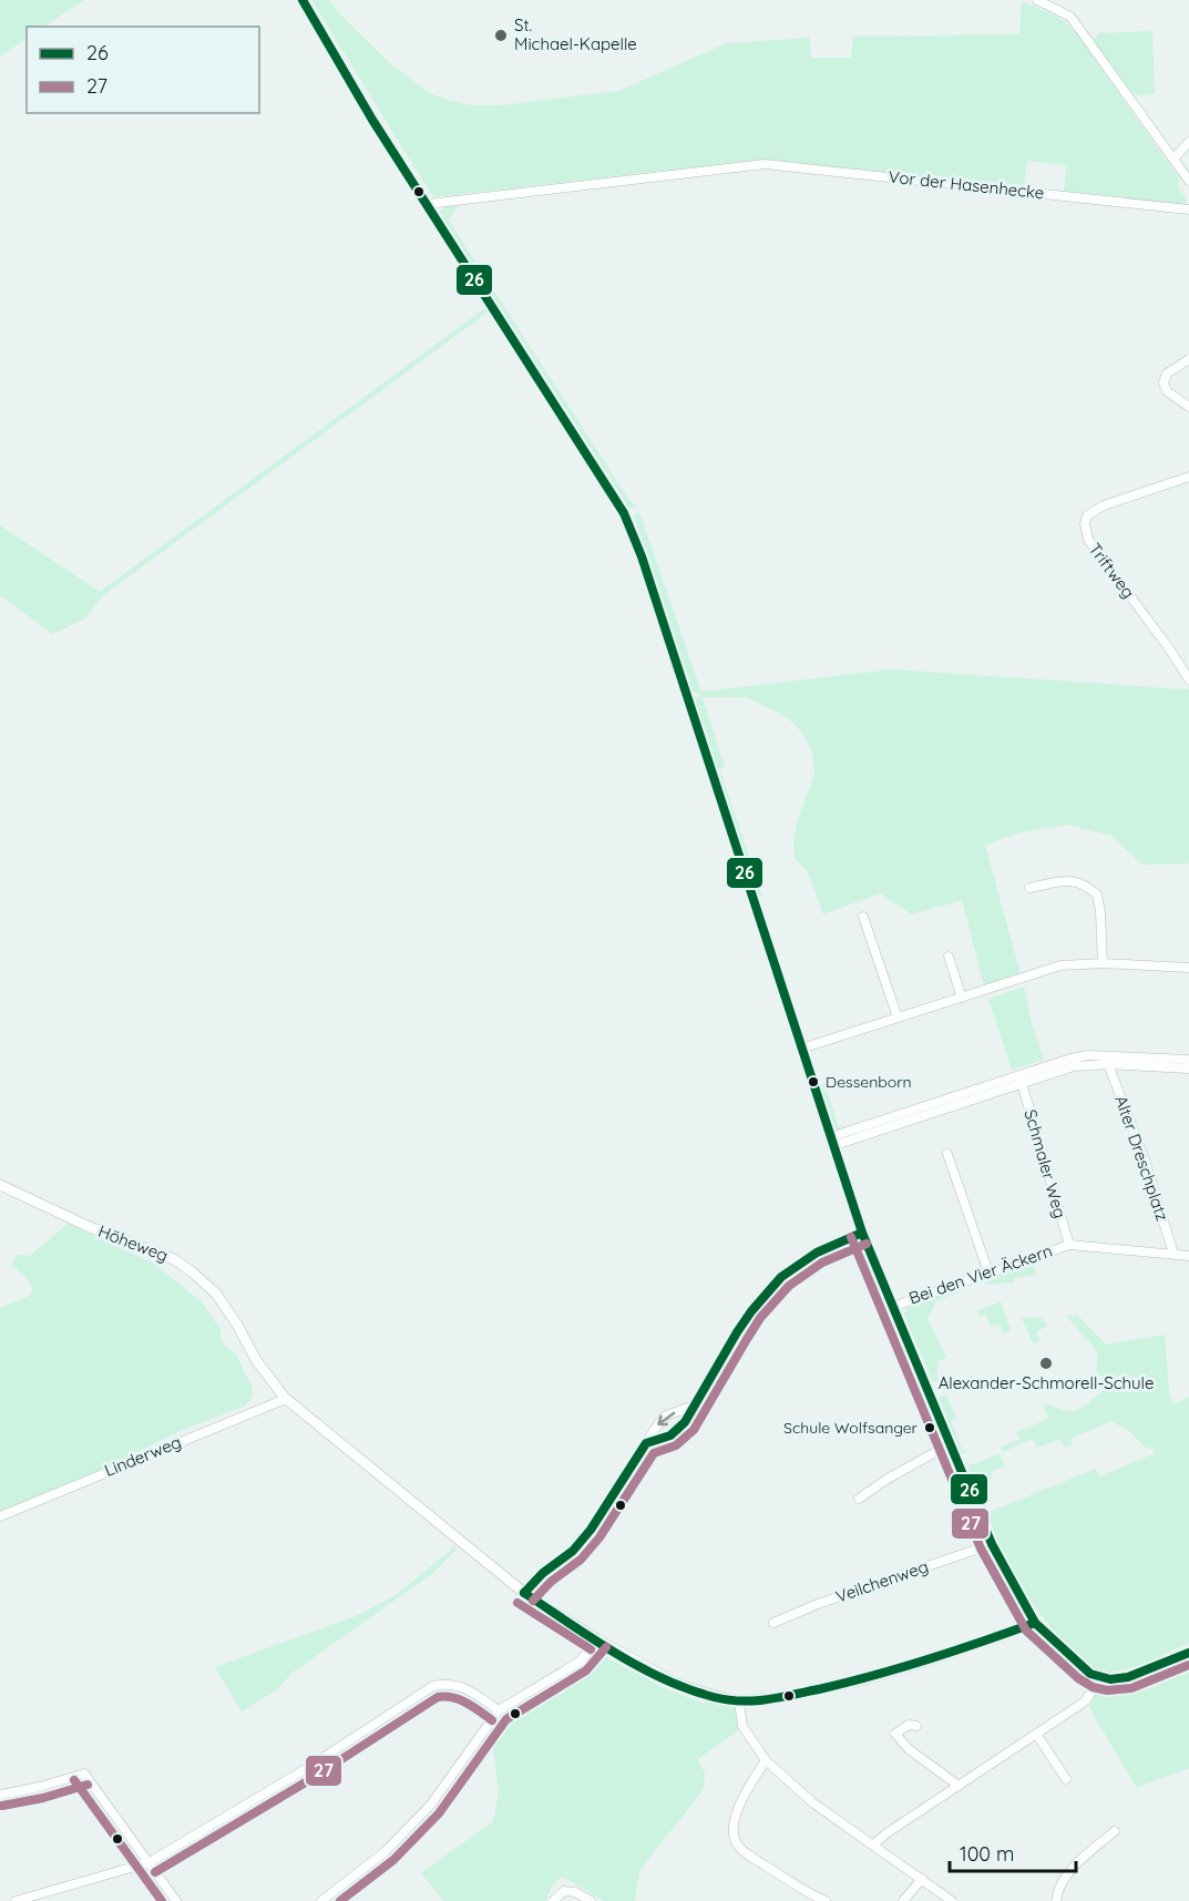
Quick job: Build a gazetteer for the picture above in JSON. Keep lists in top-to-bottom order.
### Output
{
  "streets": {
    "street": [
      "Vor der Hasenhecke",
      "Triftweg",
      "Alter Dreschplatz",
      "Schmaler Weg",
      "Höheweg",
      "Bei den Vier Äckern",
      "Linderweg",
      "Veilchenweg"
    ]
  },
  "crossings": [
    ["Alter Dreschplatz", "Bei den Vier Äckern"],
    ["Schmaler Weg", "Bei den Vier Äckern"],
    ["Höheweg", "Linderweg"]
  ],
  "places": [
    "St. Michael-Kapelle",
    "Dessenborn",
    "Alexander-Schmorell-Schule",
    "Schule Wolfsanger"
  ],
  "lines": ["transit line 26", "transit line 27"],
  "legend": ["26", "27"],
  "scale_bar": "100 m"
}
